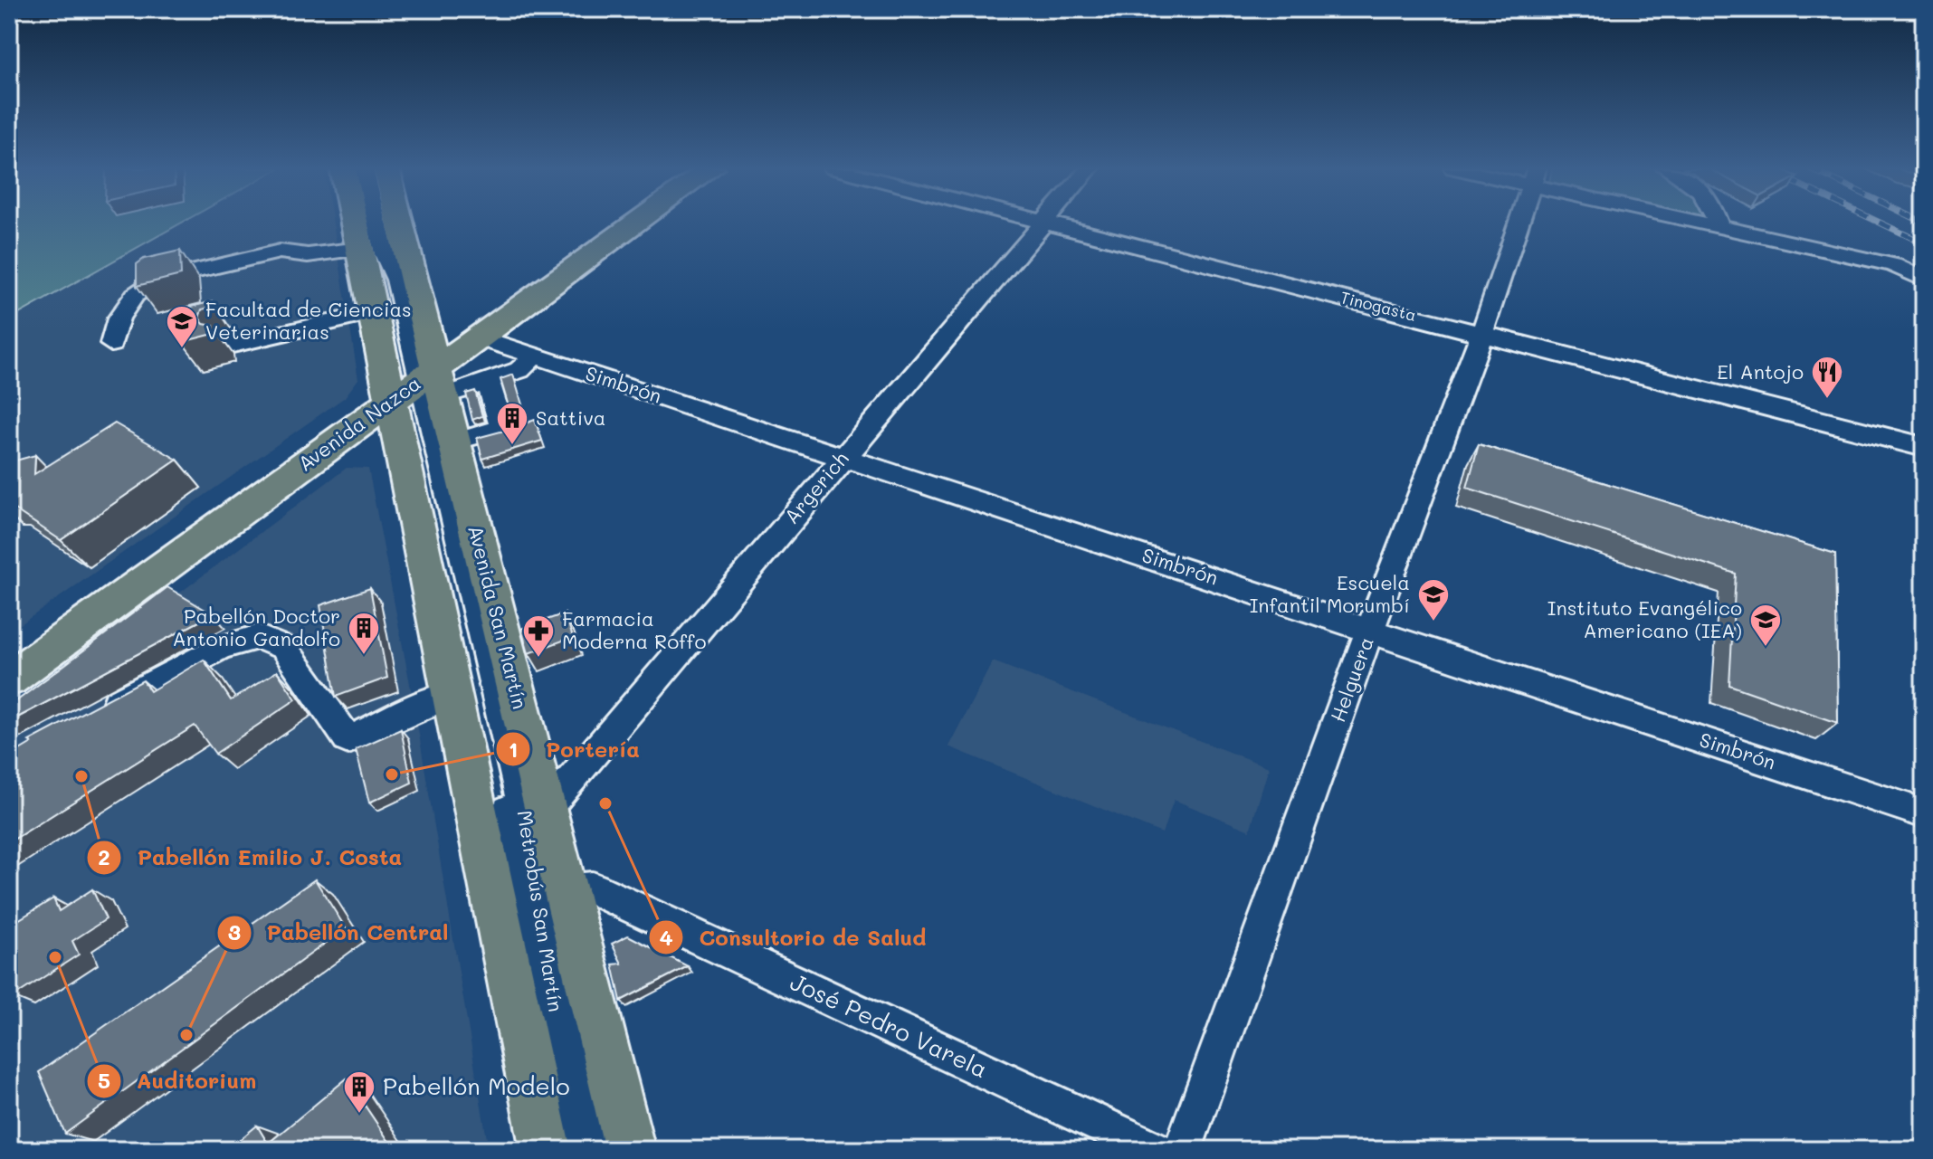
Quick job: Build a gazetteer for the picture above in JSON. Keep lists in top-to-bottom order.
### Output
{
  "streets": {
    "main road": ["Avenida Nazca", "Avenida San Martín"],
    "street": [
      "Tinogasta",
      "Simbrón",
      "Argerich",
      "Helguera",
      "Metrobús San Martín",
      "José Pedro Varela"
    ]
  },
  "crossings": [
    ["Tinogasta", "Argerich"],
    ["Tinogasta", "Helguera"],
    ["Simbrón", "Avenida Nazca"],
    ["Simbrón", "Argerich"],
    ["Simbrón", "Helguera"],
    ["Avenida Nazca", "Avenida San Martín"],
    ["Avenida Nazca", "Metrobús San Martín"],
    ["Argerich", "Avenida San Martín"],
    ["Avenida San Martín", "Metrobús San Martín"],
    ["Avenida San Martín", "José Pedro Varela"],
    ["Metrobús San Martín", "José Pedro Varela"]
  ],
  "places": {
    "school or university": ["Facultad de Ciencias Veterinarias", "Escuela Infantil Morumbí", "Instituto Evangélico Americano (IEA)"],
    "restaurant": ["El Antojo"],
    "building": ["Sattiva", "Pabellón Doctor Antonio Gandolfo", "Pabellón Modelo"],
    "pharmacy": ["Farmacia Moderna Roffo"],
    "other": [
      "Portería",
      "Pabellón Emilio J. Costa",
      "Consultorio de Salud",
      "Auditorium",
      "Pabellón Central"
    ]
  }
}
